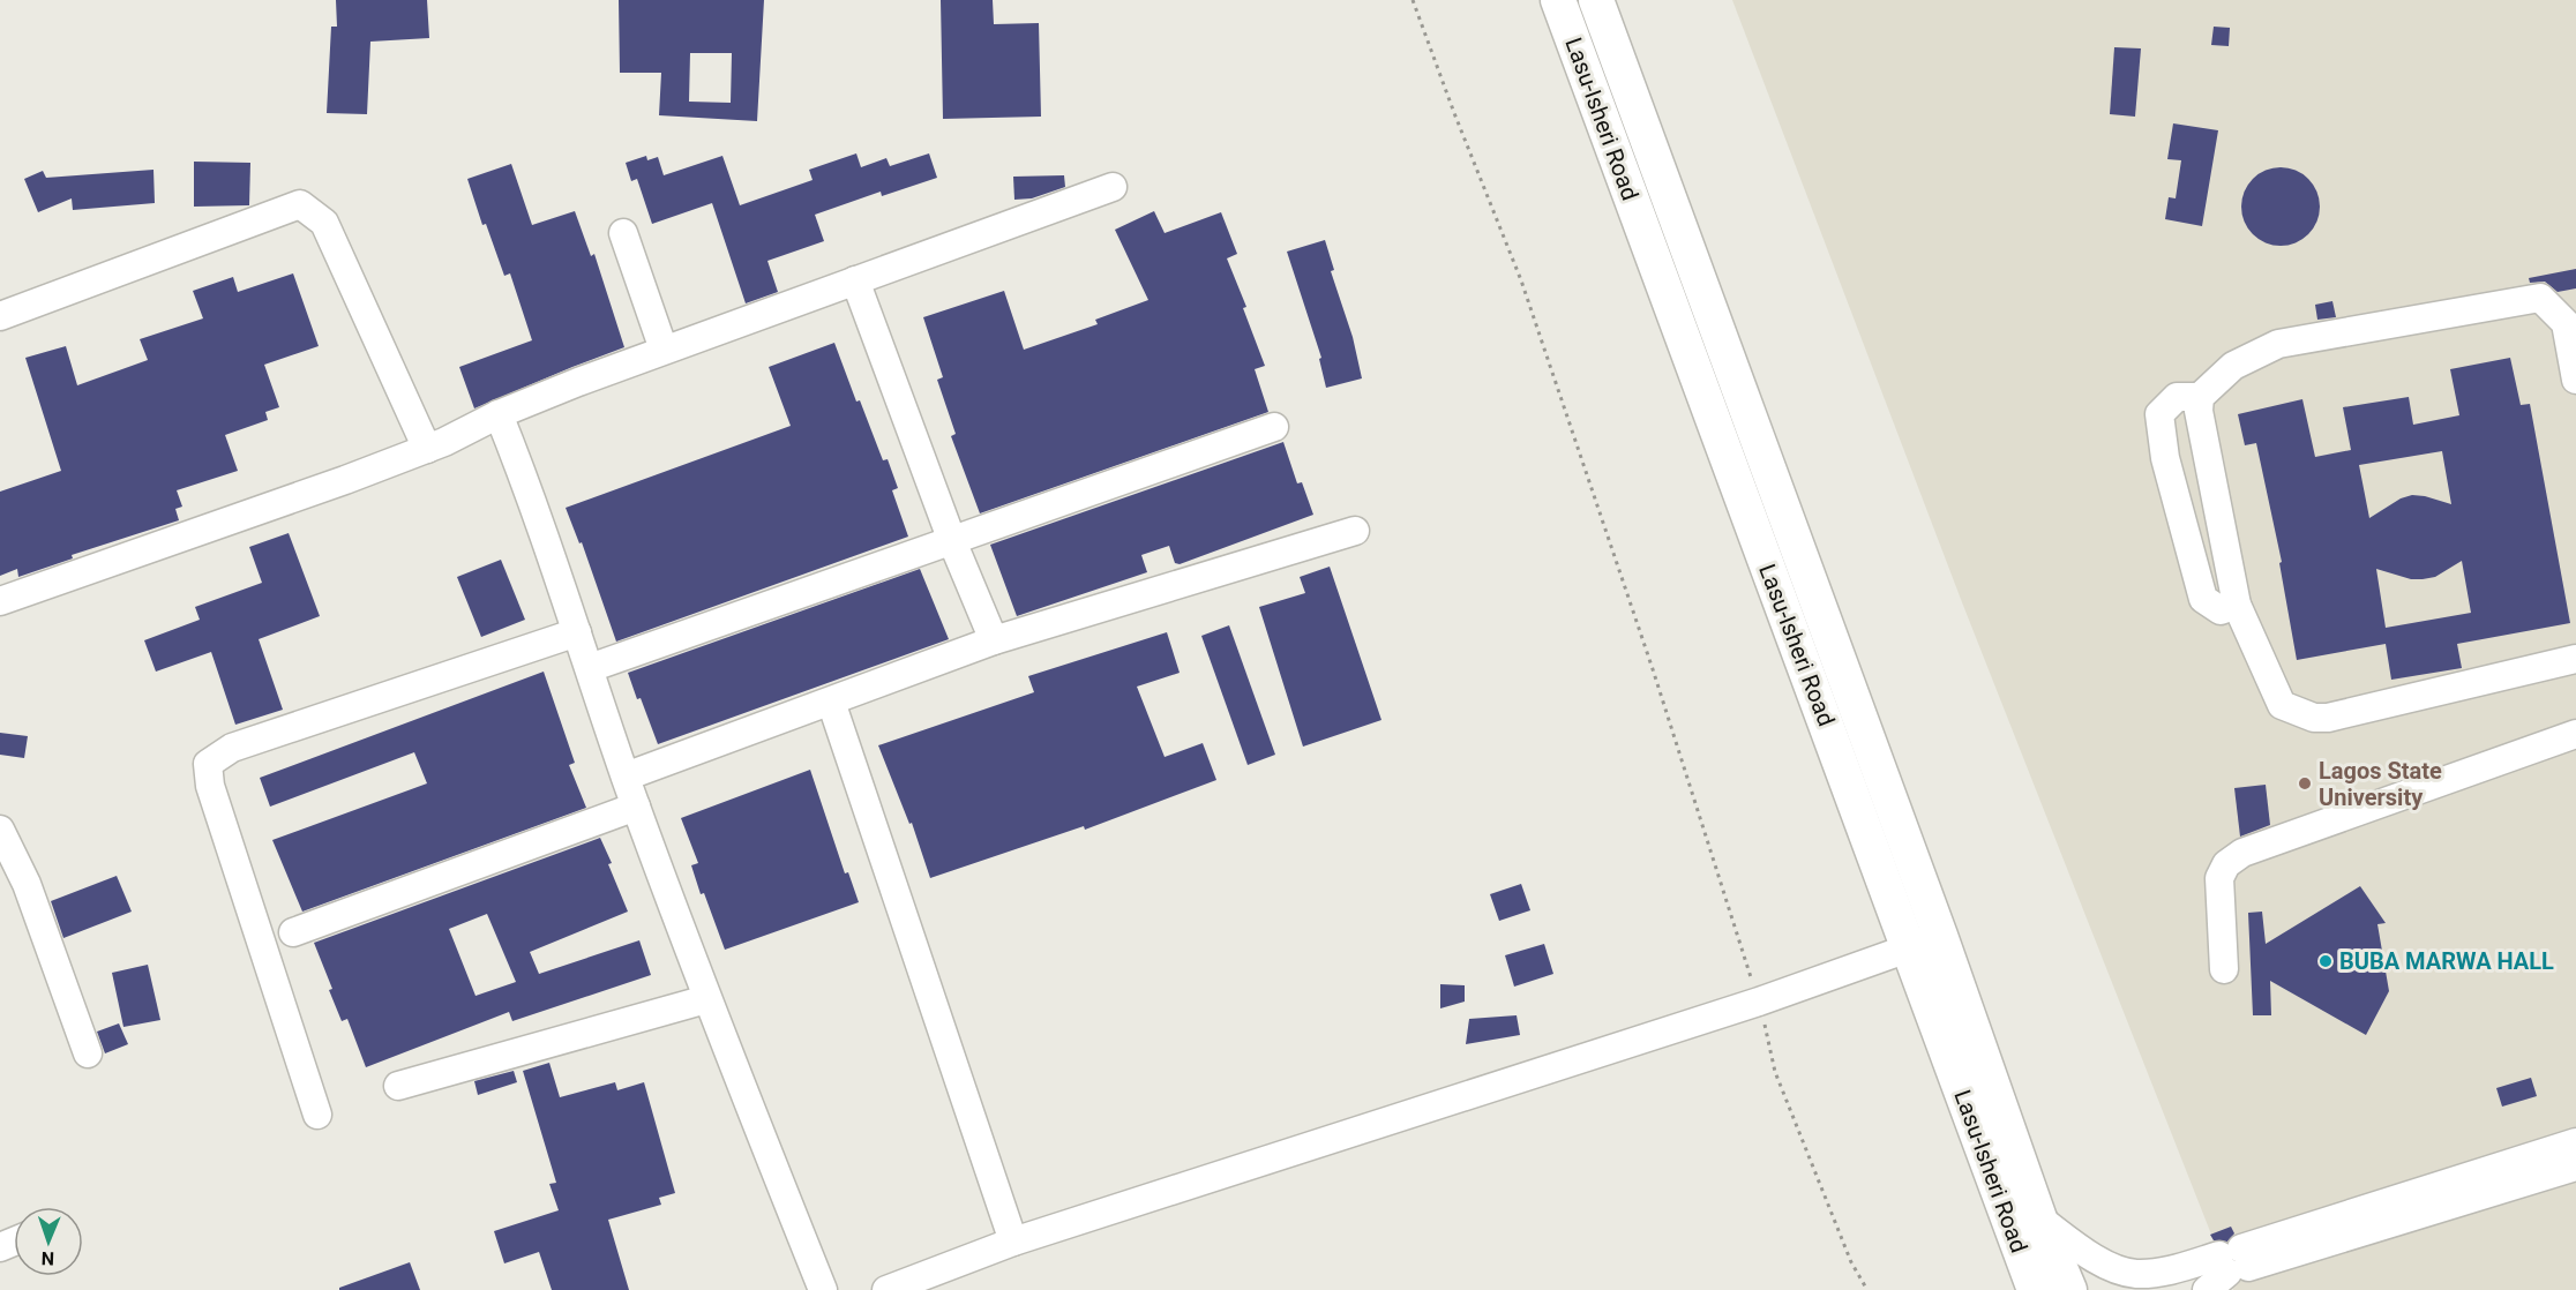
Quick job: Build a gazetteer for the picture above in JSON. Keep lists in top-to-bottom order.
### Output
{
  "streets": {
    "main road": ["Lasu-Isheri Road"]
  },
  "places": ["Lagos State University", "BUBA MARWA HALL"],
  "north": "bottom"
}
